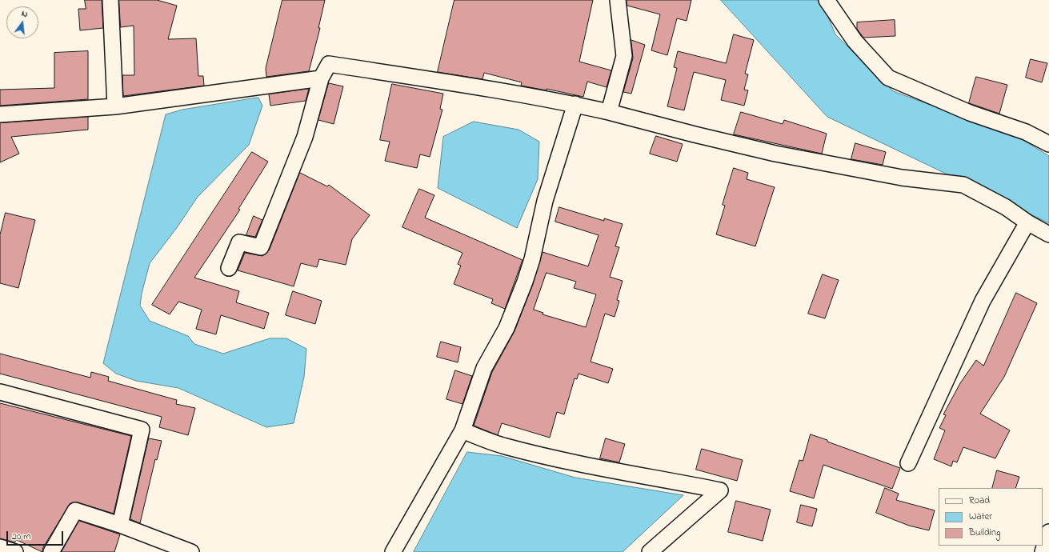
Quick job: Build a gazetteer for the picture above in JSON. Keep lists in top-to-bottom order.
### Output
{
  "legend": ["Road", "Water", "Building"],
  "scale_bar": "20 m",
  "north": "top"
}
